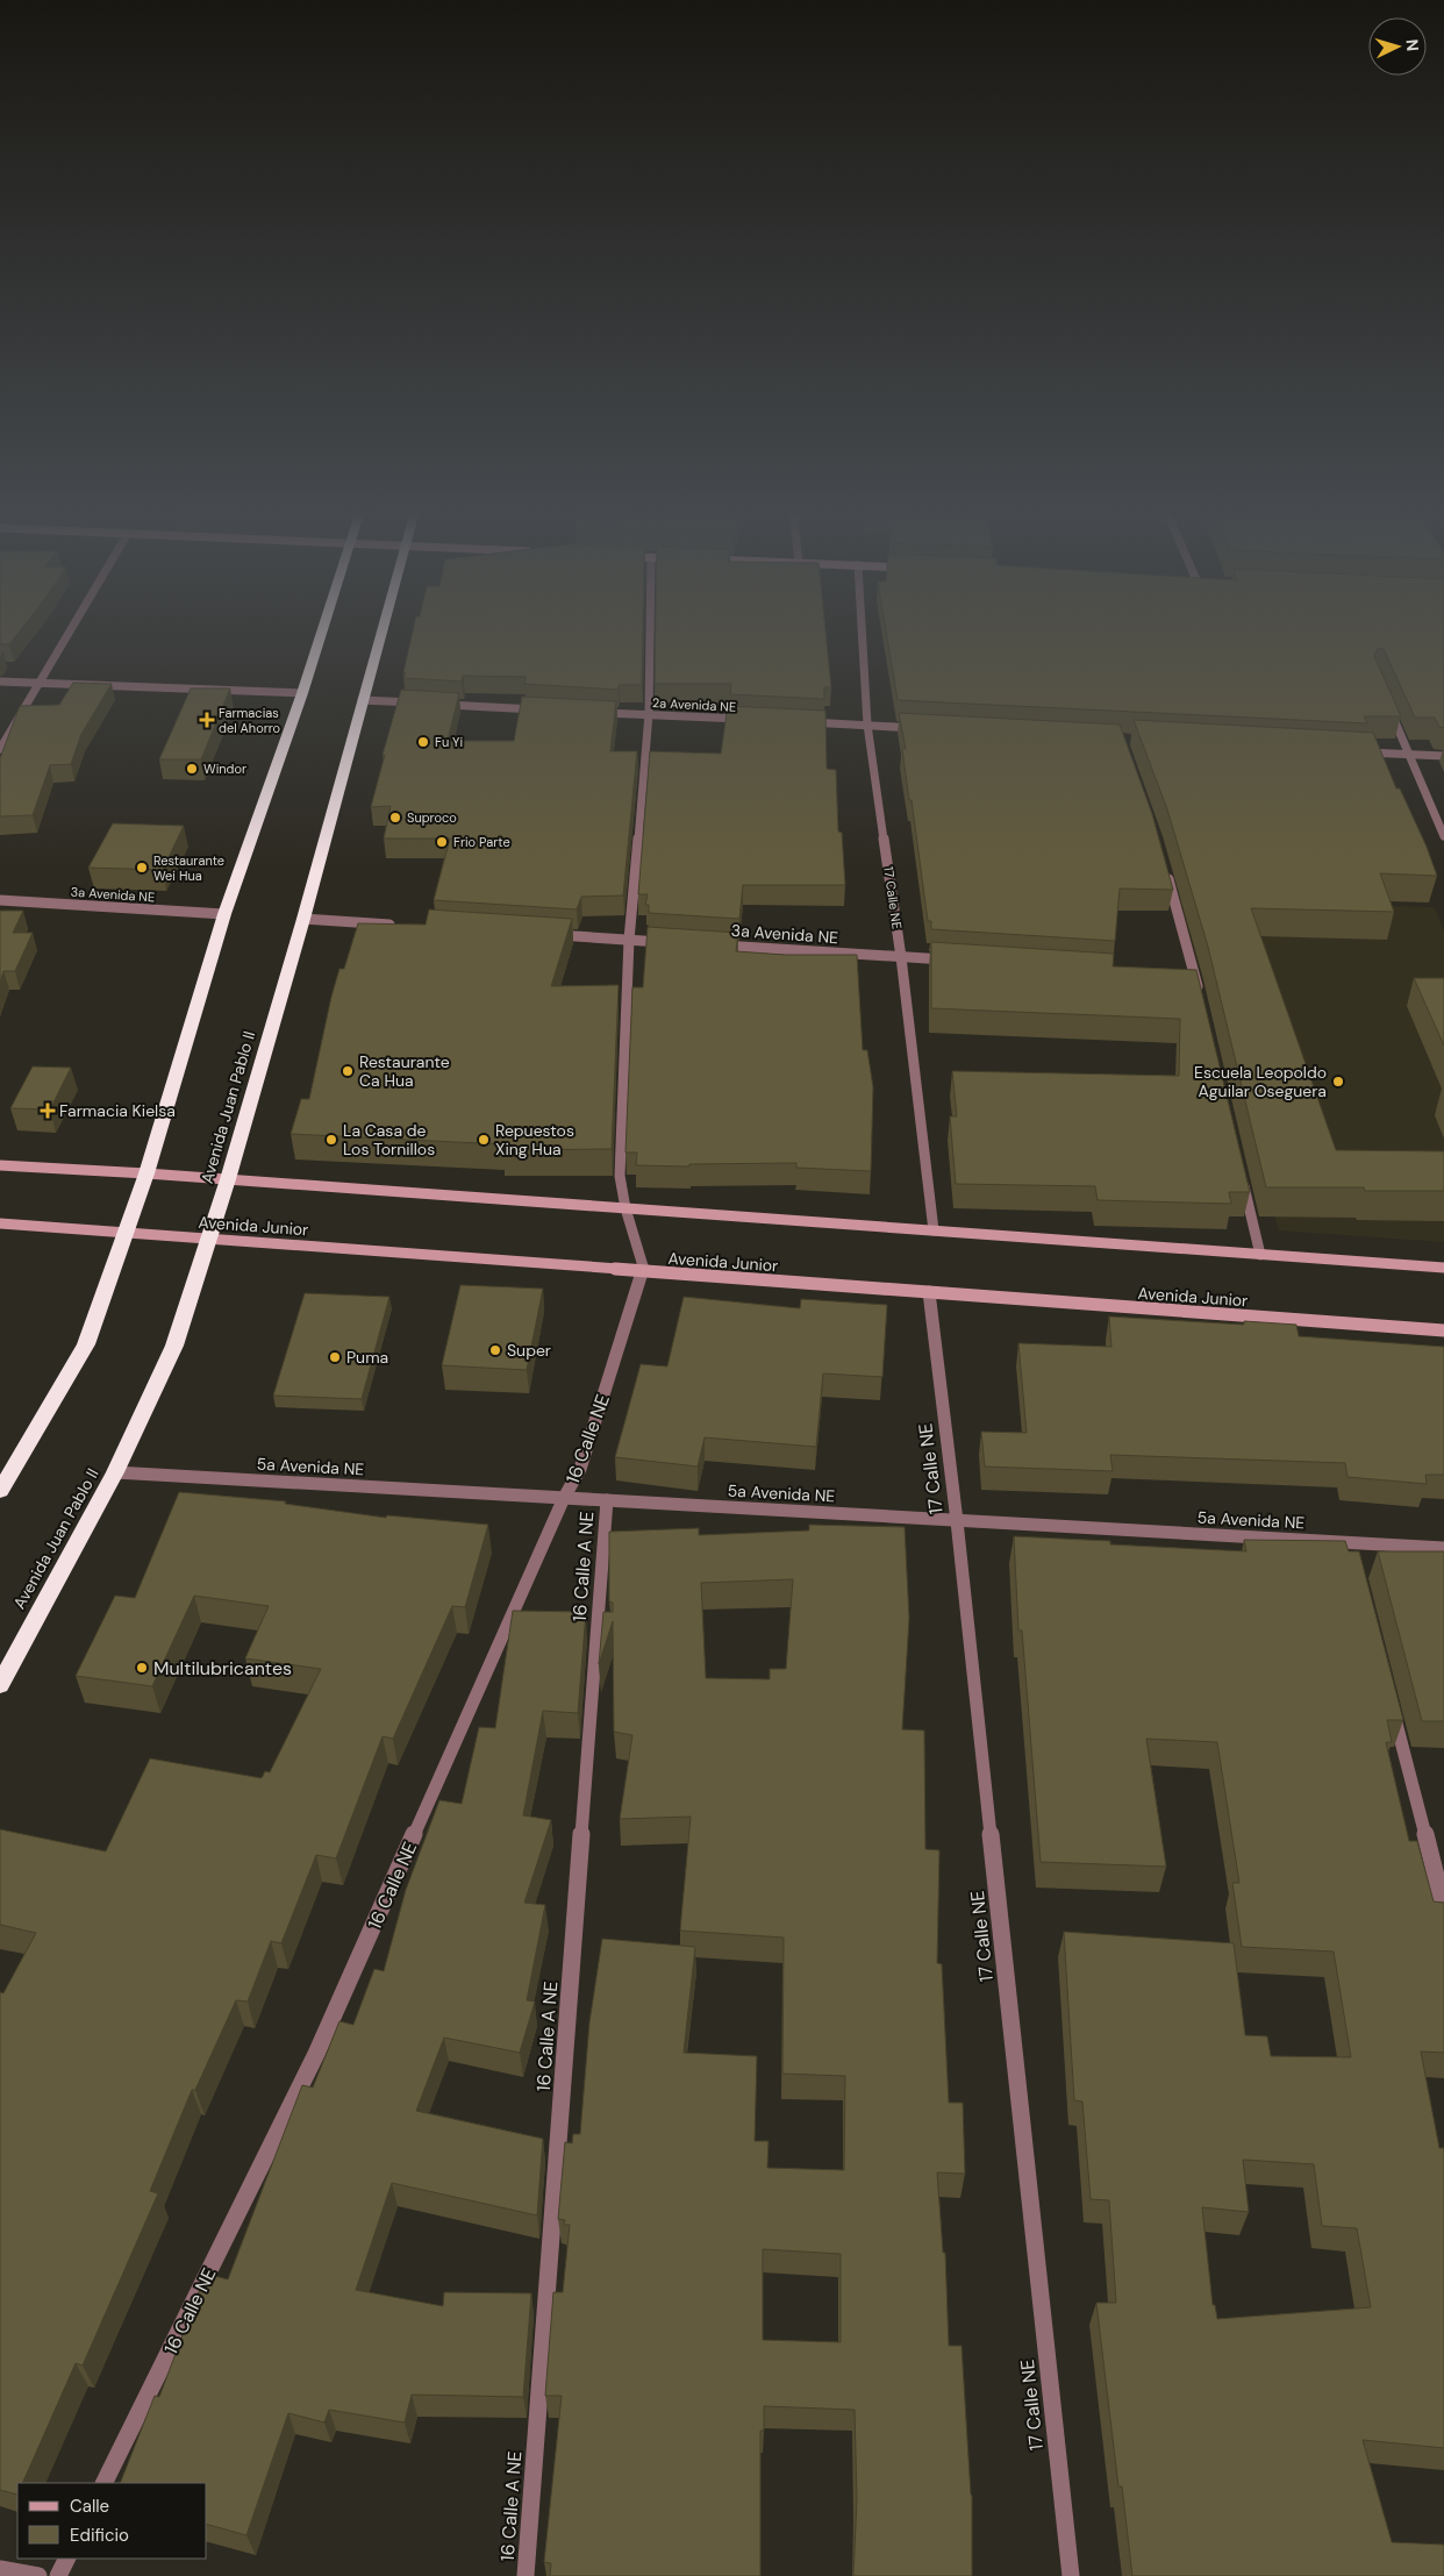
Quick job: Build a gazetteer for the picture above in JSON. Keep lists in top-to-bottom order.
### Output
{
  "streets": {
    "highway": ["Avenida Juan Pablo II"],
    "main road": ["Avenida Junior"],
    "street": [
      "2a Avenida NE",
      "3a Avenida NE",
      "17 Calle NE",
      "16 Calle NE",
      "5a Avenida NE",
      "16 Calle A NE"
    ]
  },
  "crossings": [
    ["3a Avenida NE", "17 Calle NE"],
    ["17 Calle NE", "Avenida Junior"],
    ["17 Calle NE", "5a Avenida NE"],
    ["Avenida Juan Pablo II", "Avenida Junior"],
    ["Avenida Juan Pablo II", "5a Avenida NE"],
    ["Avenida Junior", "16 Calle NE"],
    ["16 Calle NE", "5a Avenida NE"],
    ["5a Avenida NE", "16 Calle A NE"]
  ],
  "places": {
    "health": ["Farmacias del Ahorro", "Farmacia Kielsa"],
    "other": [
      "Fu Yi",
      "Windor",
      "Suproco",
      "Frio Parte",
      "Restaurante Wei Hua",
      "Restaurante Ca Hua",
      "Escuela Leopoldo Aguilar Oseguera",
      "La Casa de Los Tornillos",
      "Repuestos Xing Hua",
      "Super",
      "Puma",
      "Multilubricantes"
    ]
  },
  "legend": ["Calle", "Edificio"],
  "north": "right"
}
